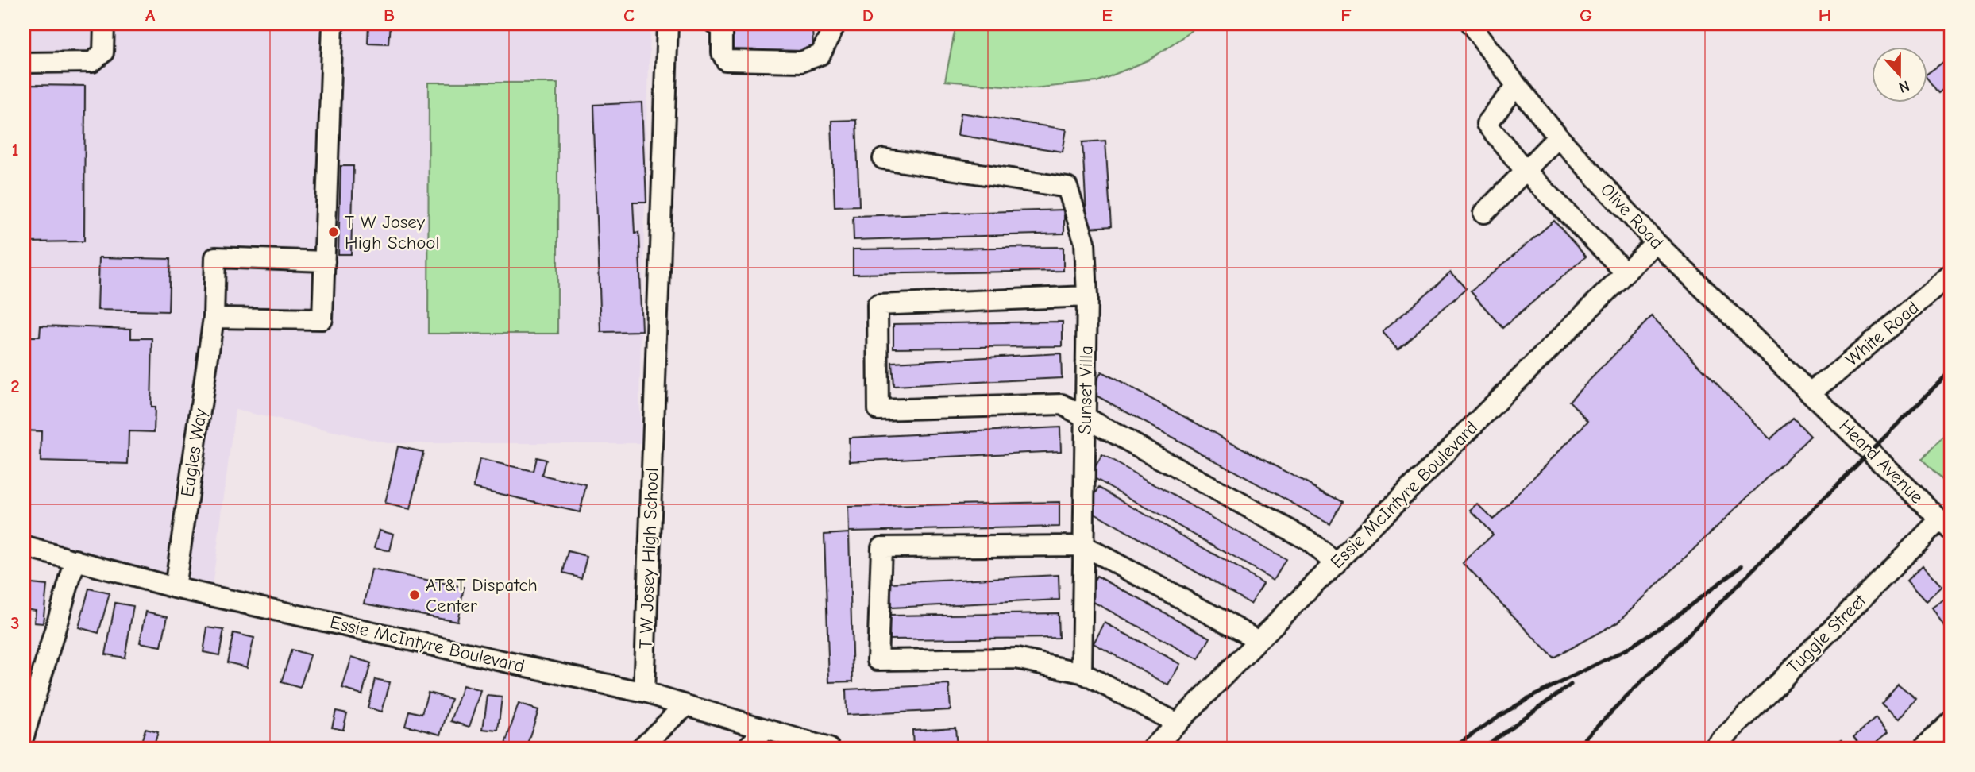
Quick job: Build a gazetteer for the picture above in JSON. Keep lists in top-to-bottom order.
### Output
{
  "streets": {
    "street": [
      "Olive Road",
      "White Road",
      "Sunset Villa",
      "Eagles Way",
      "Heard Avenue",
      "Essie McIntyre Boulevard",
      "T W Josey High School",
      "Tuggle Street"
    ]
  },
  "crossings": [
    ["Olive Road", "White Road"],
    ["Olive Road", "Heard Avenue"],
    ["Olive Road", "Essie McIntyre Boulevard"],
    ["White Road", "Heard Avenue"],
    ["Eagles Way", "Essie McIntyre Boulevard"],
    ["Heard Avenue", "Tuggle Street"],
    ["Essie McIntyre Boulevard", "T W Josey High School"]
  ],
  "places": ["T W Josey High School", "AT&T Dispatch Center"],
  "north": "bottom",
  "grid": {
    "columns": [
      "A",
      "B",
      "C",
      "D",
      "E",
      "F",
      "G",
      "H"
    ],
    "rows": ["1", "2", "3"]
  }
}
